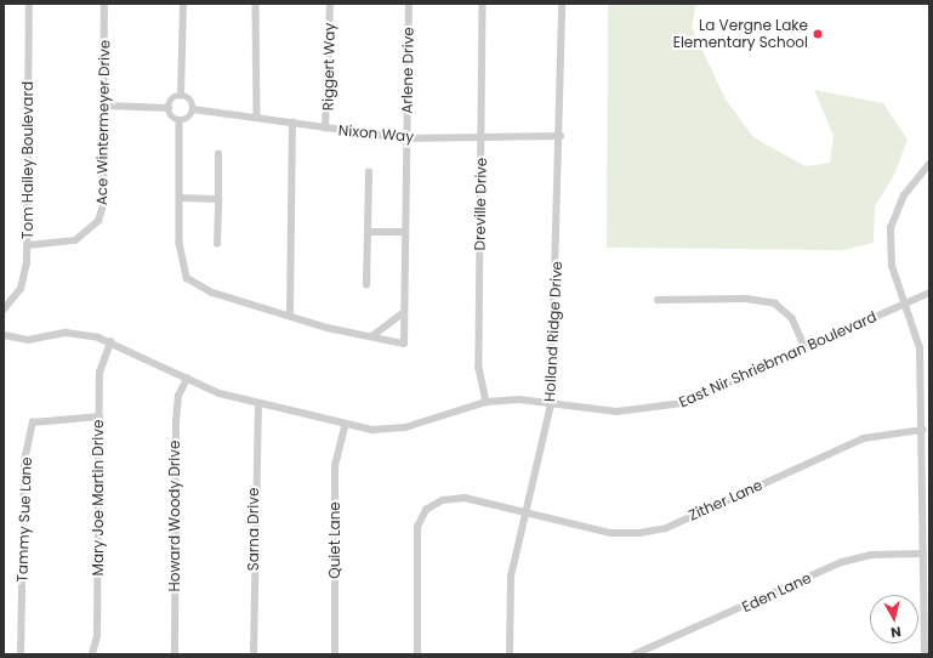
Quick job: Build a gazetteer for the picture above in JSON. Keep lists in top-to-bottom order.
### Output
{
  "streets": {
    "street": [
      "Riggert Way",
      "Arlene Drive",
      "Ace Wintermeyer Drive",
      "Nixon Way",
      "Tom Hailey Boulevard",
      "Dreville Drive",
      "Holland Ridge Drive",
      "East Nir Shriebman Boulevard",
      "Mary Joe Martin Drive",
      "Zither Lane",
      "Howard Woody Drive",
      "Tammy Sue Lane",
      "Sarna Drive",
      "Quiet Lane",
      "Eden Lane"
    ]
  },
  "crossings": [
    ["Riggert Way", "Nixon Way"],
    ["Arlene Drive", "Nixon Way"],
    ["Ace Wintermeyer Drive", "Tom Hailey Boulevard"],
    ["Nixon Way", "Dreville Drive"],
    ["Nixon Way", "Holland Ridge Drive"],
    ["Dreville Drive", "East Nir Shriebman Boulevard"],
    ["Holland Ridge Drive", "East Nir Shriebman Boulevard"],
    ["Holland Ridge Drive", "Zither Lane"],
    ["East Nir Shriebman Boulevard", "Mary Joe Martin Drive"],
    ["East Nir Shriebman Boulevard", "Howard Woody Drive"],
    ["East Nir Shriebman Boulevard", "Sarna Drive"],
    ["East Nir Shriebman Boulevard", "Quiet Lane"],
    ["Mary Joe Martin Drive", "Tammy Sue Lane"]
  ],
  "places": ["La Vergne Lake Elementary School"],
  "north": "bottom"
}
